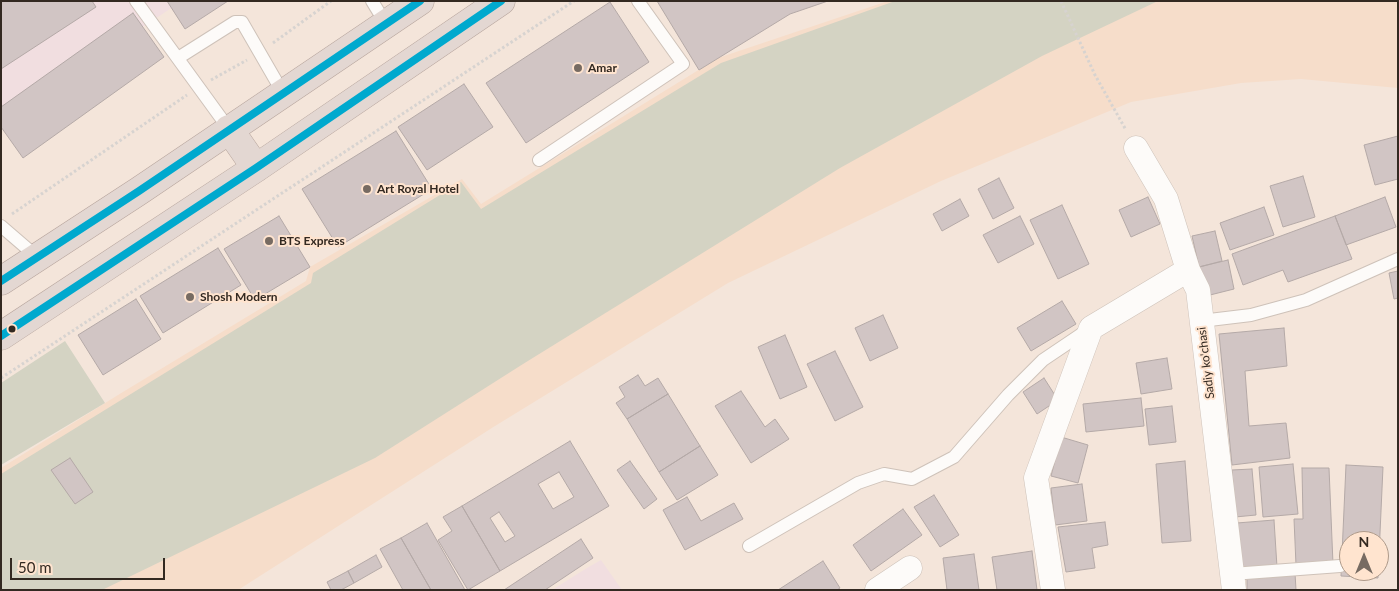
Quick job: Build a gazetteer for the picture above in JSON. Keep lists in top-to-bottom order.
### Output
{
  "streets": {
    "street": ["Sadiy ko'chasi"]
  },
  "places": [
    "Amar",
    "Art Royal Hotel",
    "BTS Express",
    "Shosh Modern"
  ],
  "scale_bar": "50 m",
  "north": "top"
}
